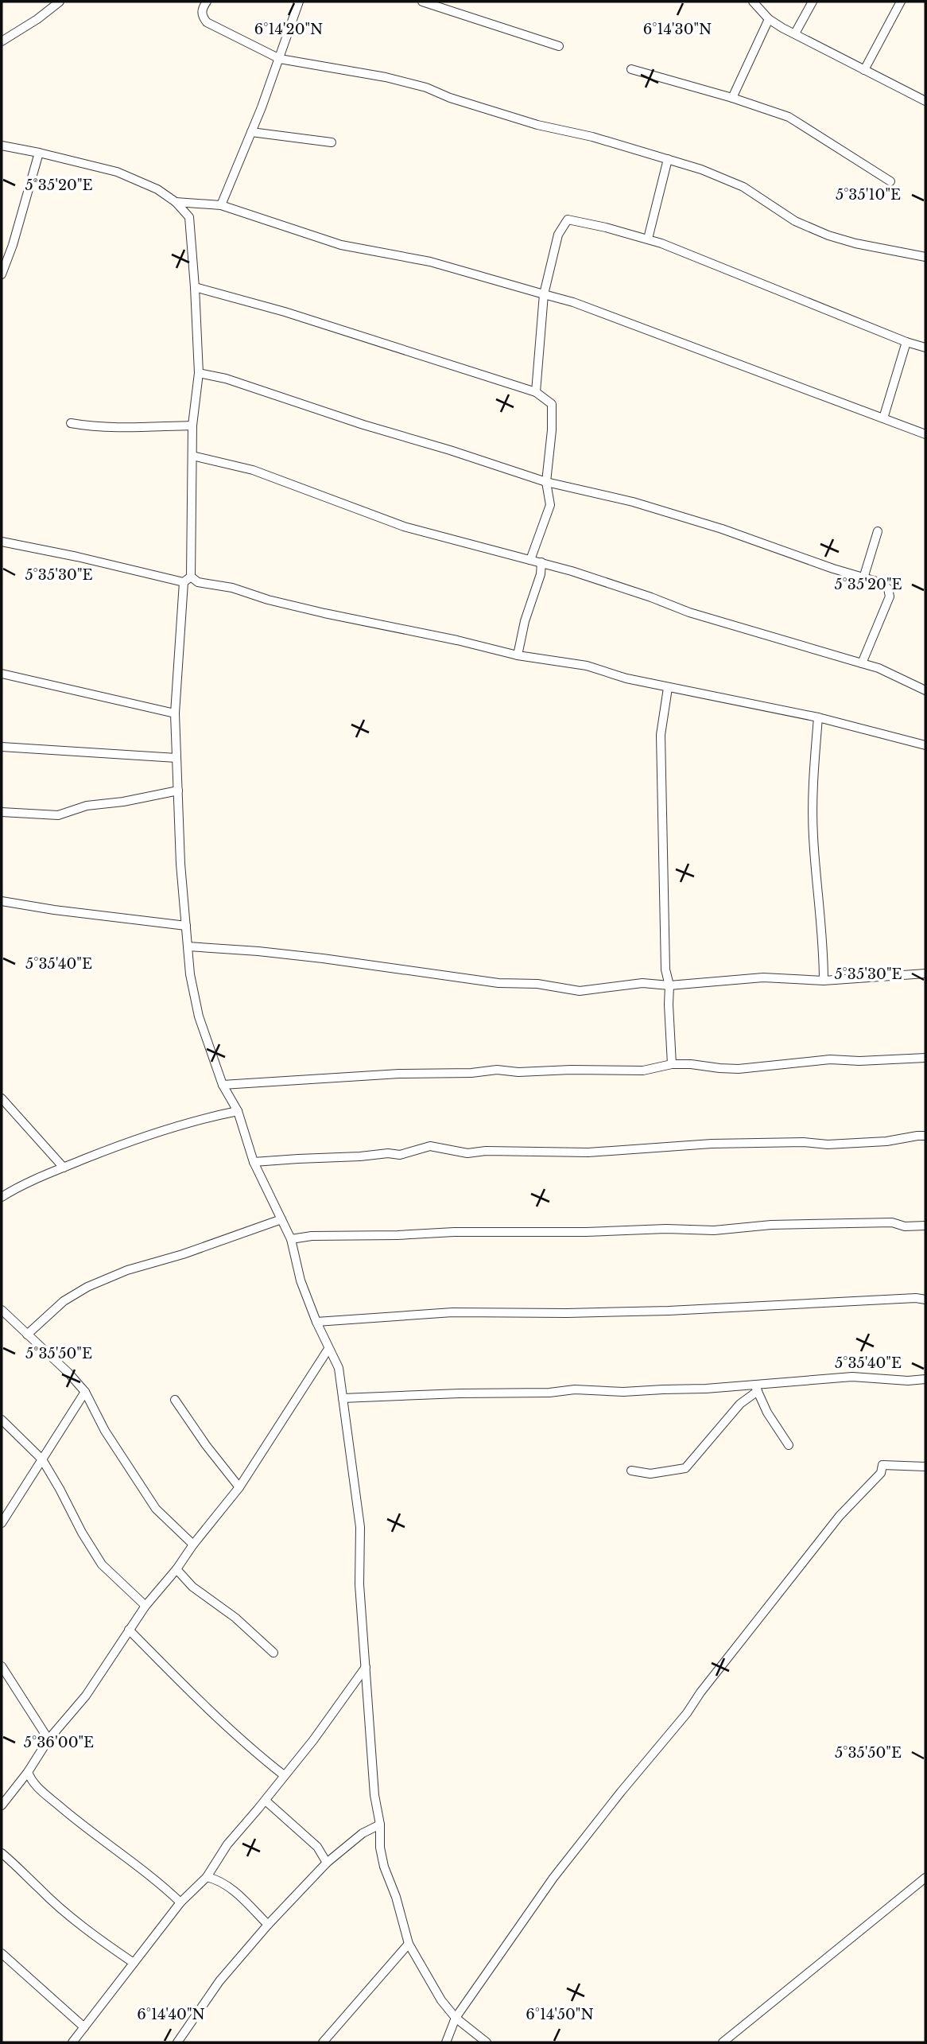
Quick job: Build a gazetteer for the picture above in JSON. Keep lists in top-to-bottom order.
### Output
{
  "coordinates": [
    "6°14'20\"N",
    "6°14'30\"N",
    "5°35'20\"E",
    "5°35'10\"E",
    "5°35'30\"E",
    "5°35'40\"E",
    "5°35'50\"E",
    "5°36'00\"E",
    "6°14'40\"N",
    "6°14'50\"N"
  ]
}
